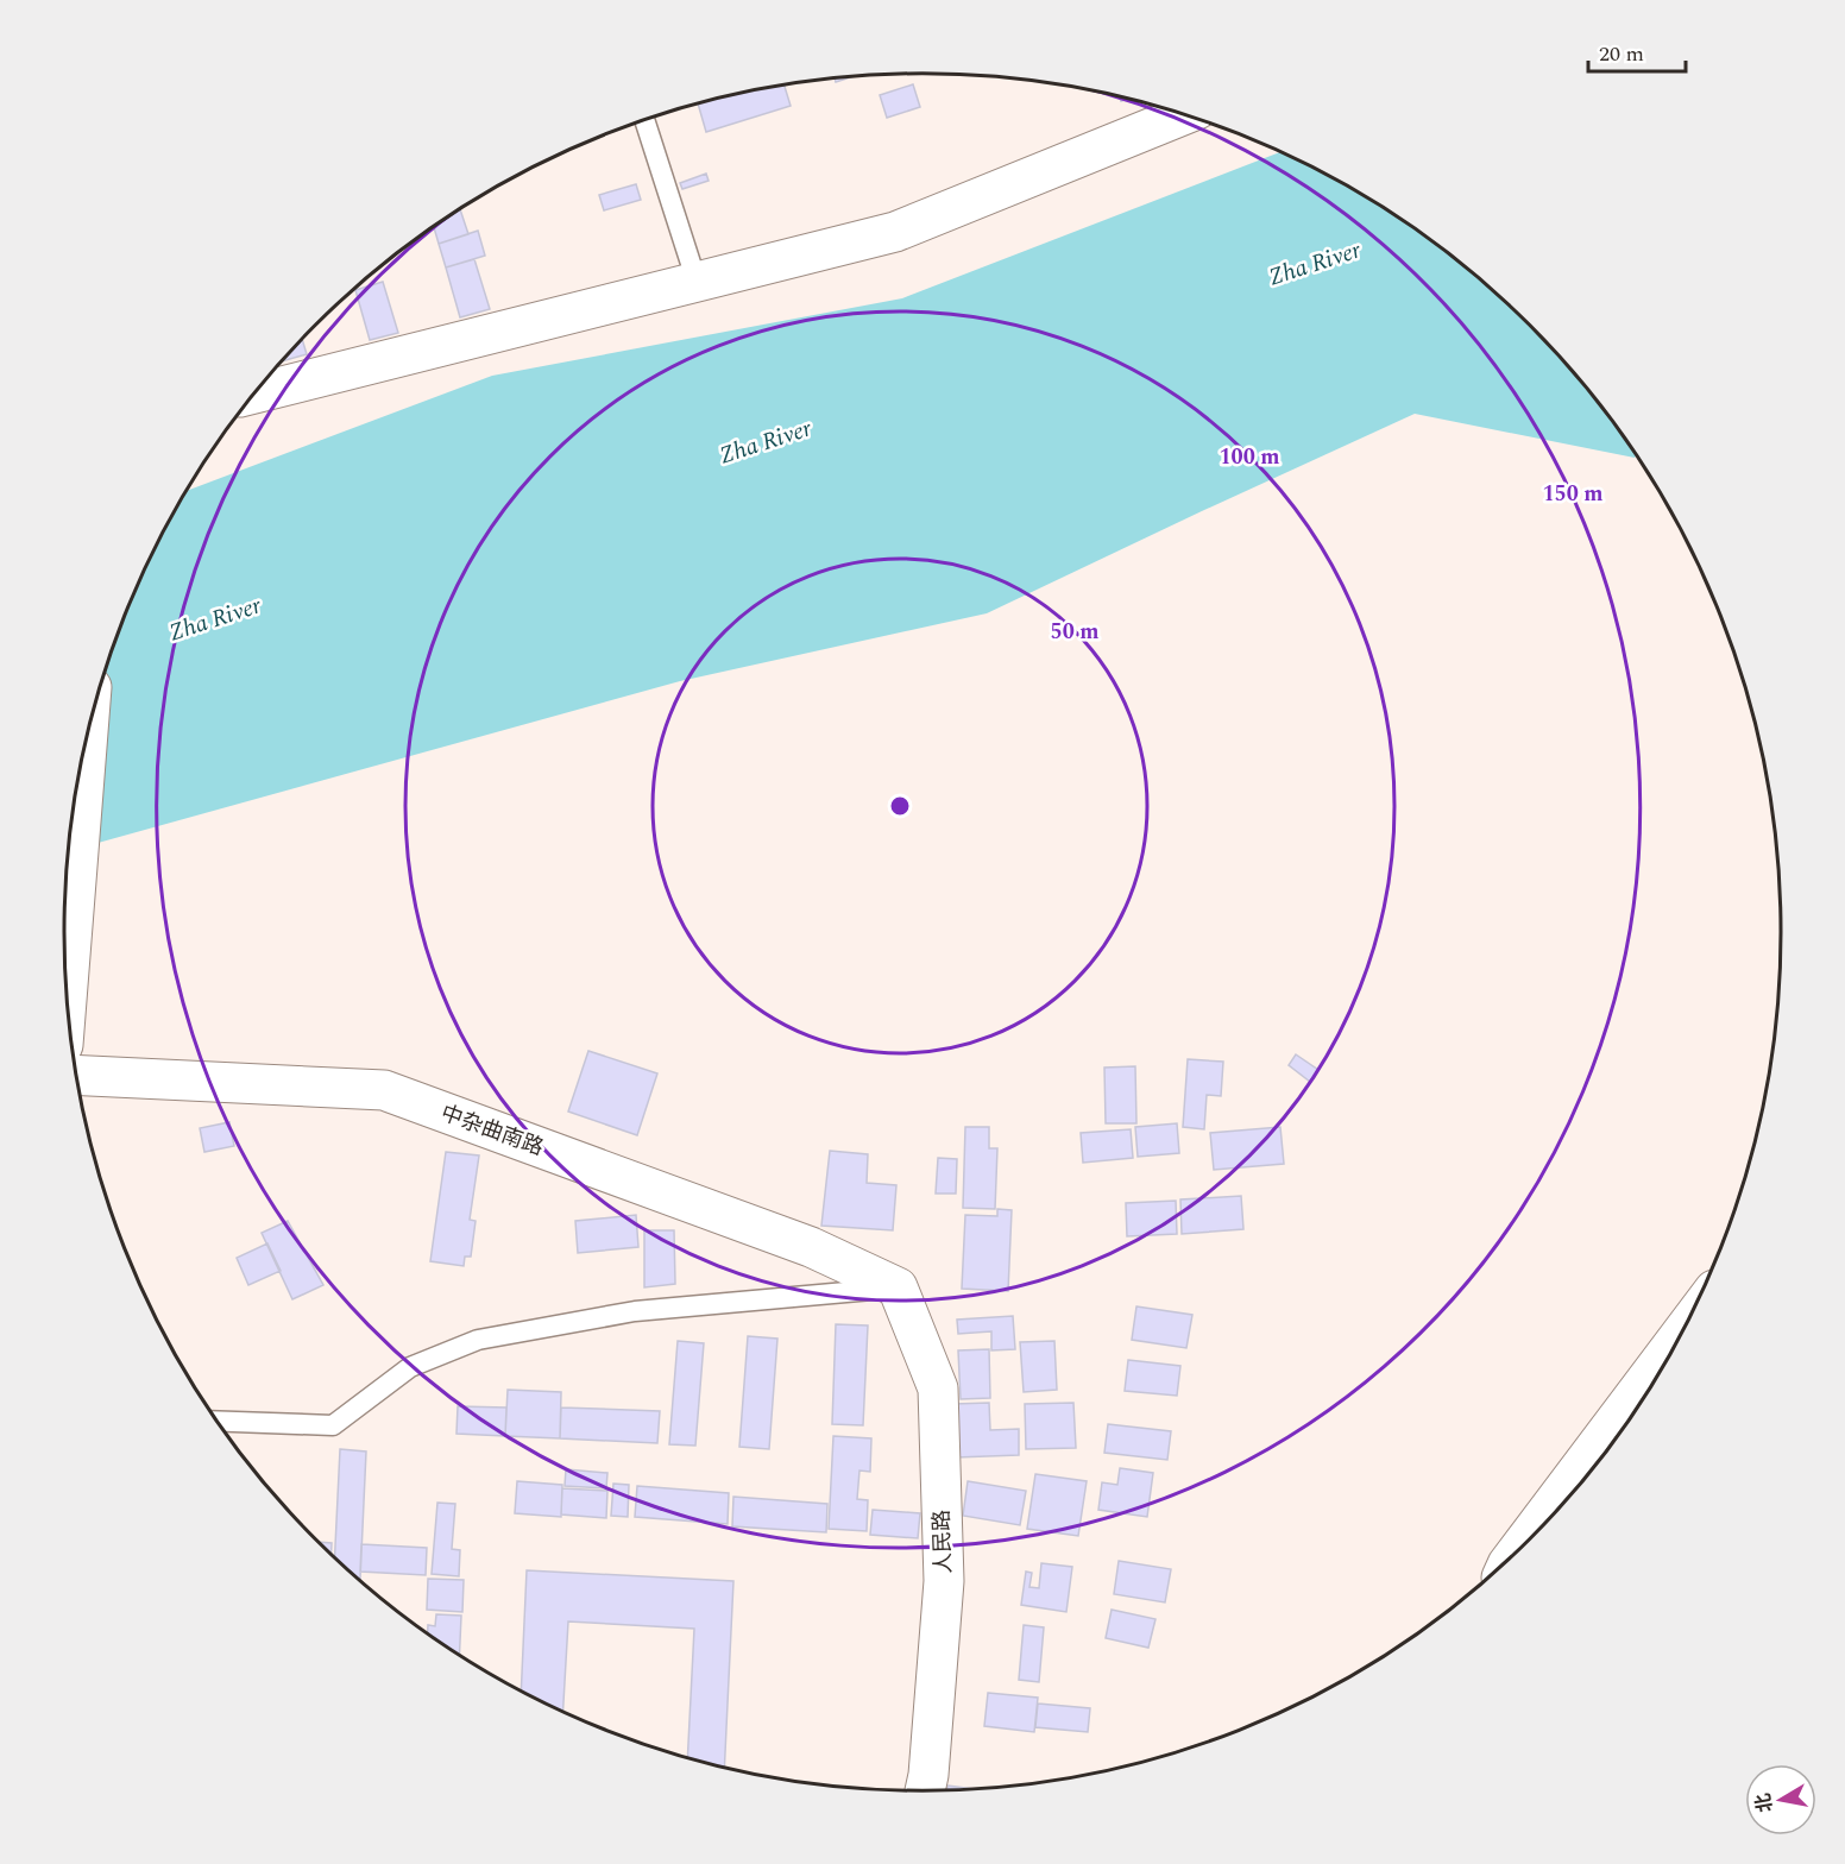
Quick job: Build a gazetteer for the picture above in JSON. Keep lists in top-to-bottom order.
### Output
{
  "streets": {
    "street": ["中杂曲南路", "人民路"]
  },
  "crossings": [
    ["中杂曲南路", "人民路"]
  ],
  "water": ["Zha River"],
  "scale_bar": "20 m",
  "north": "left",
  "rings": ["100 m", "150 m", "50 m"]
}
